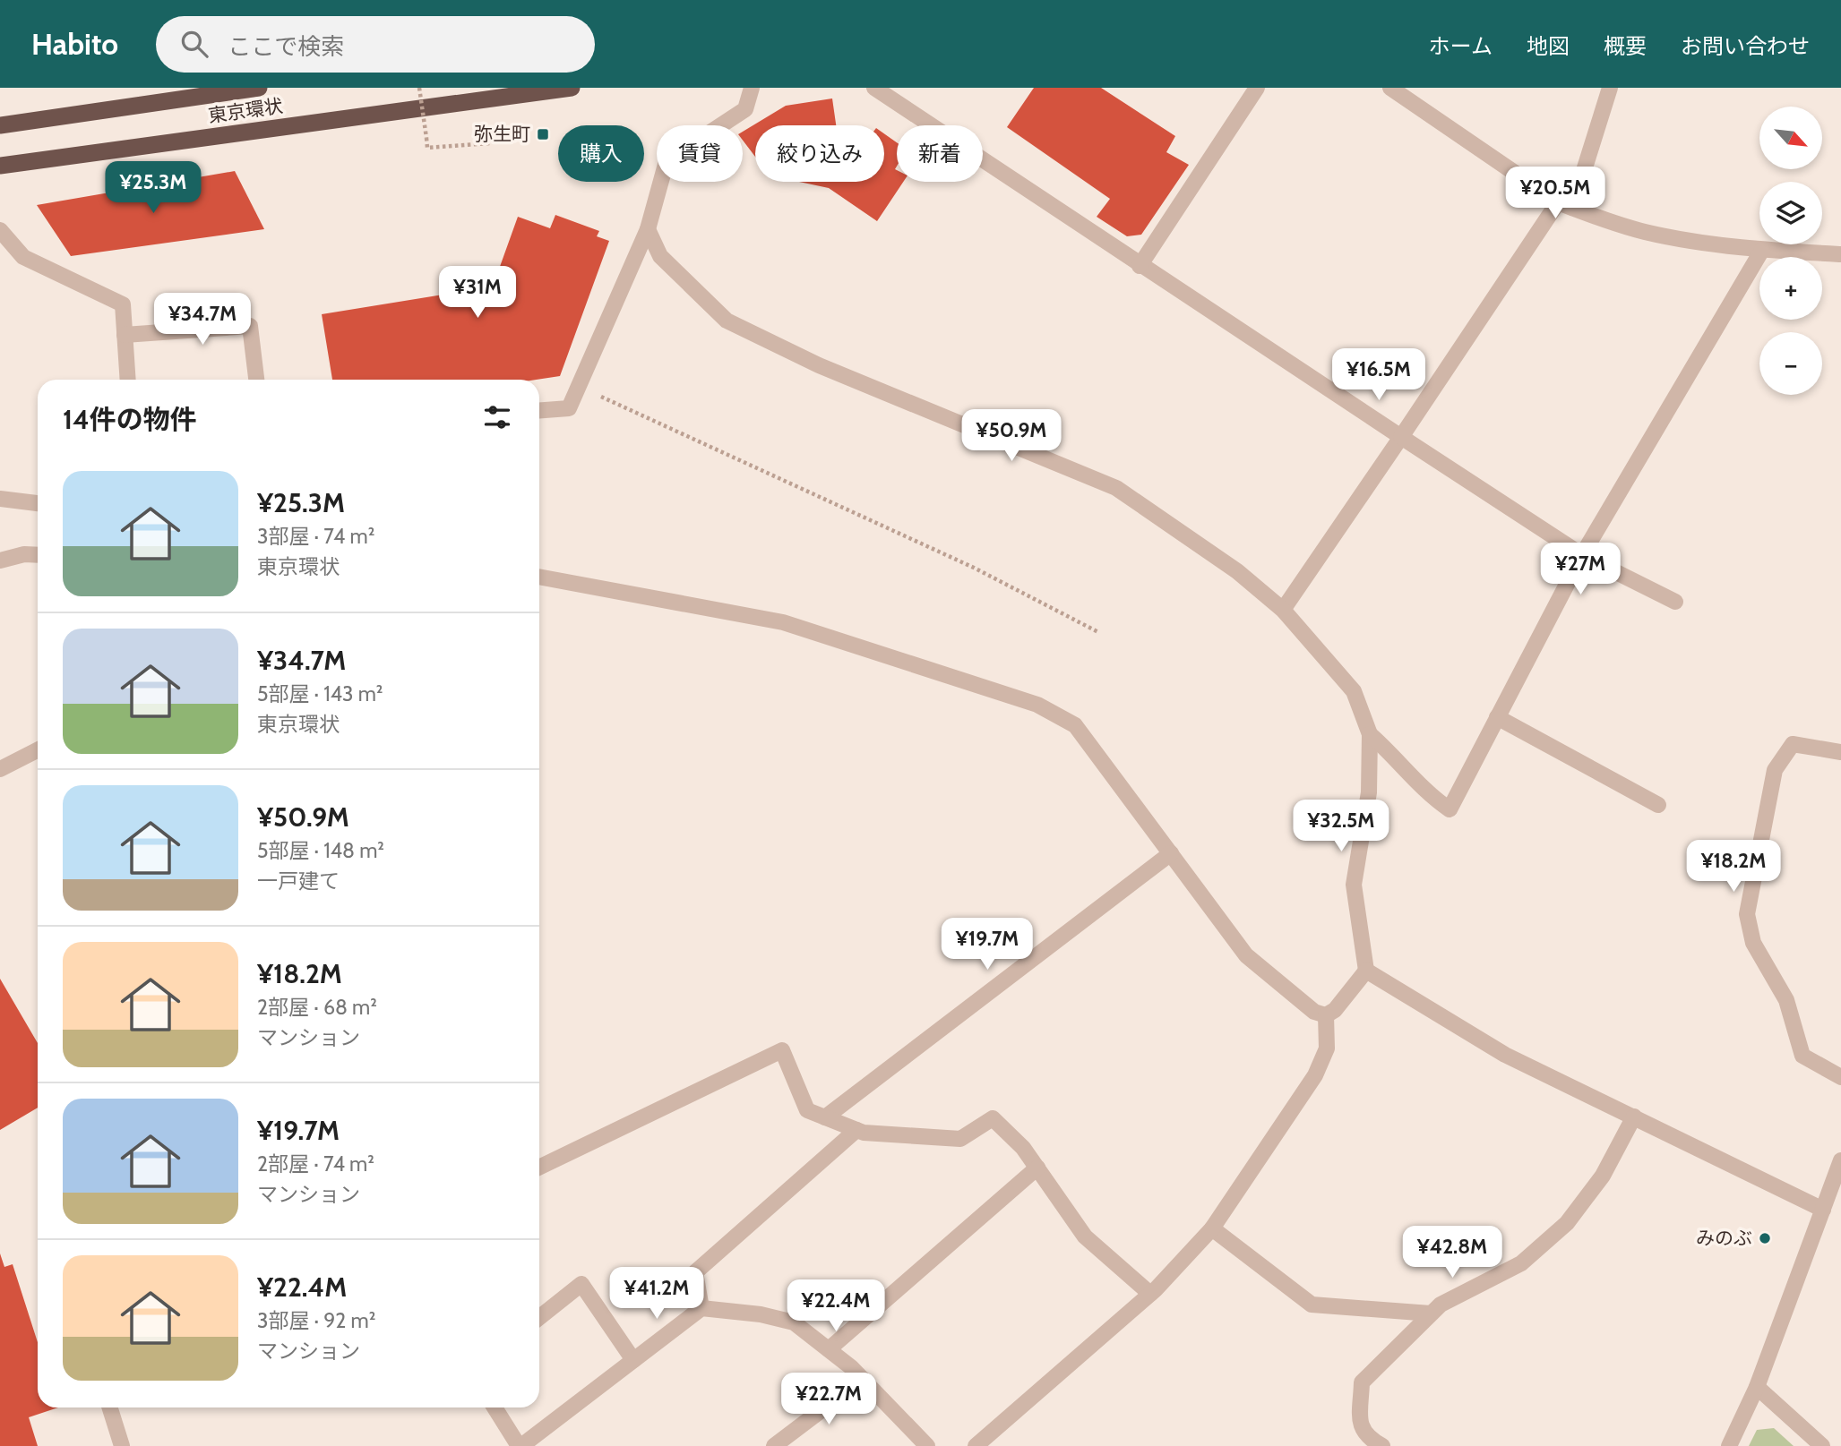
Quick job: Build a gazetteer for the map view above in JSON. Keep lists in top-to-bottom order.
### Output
{
  "streets": {
    "highway": ["東京環状"]
  },
  "places": {
    "transit": ["弥生町"],
    "other": ["みのぶ"]
  },
  "north": "bottom right",
  "page": {
    "header": "Habito",
    "search": "ここで検索",
    "nav": [
      "ホーム",
      "地図",
      "概要",
      "お問い合わせ"
    ],
    "map_buttons": ["+", "−"],
    "chip": [
      "購入",
      "賃貸",
      "絞り込み",
      "新着"
    ],
    "price": [
      "¥25.3M",
      "¥20.5M",
      "¥31M",
      "¥34.7M",
      "¥16.5M",
      "¥50.9M",
      "¥27M",
      "¥32.5M",
      "¥18.2M",
      "¥19.7M",
      "¥42.8M",
      "¥41.2M",
      "¥22.4M",
      "¥22.7M"
    ],
    "heading": "14件の物件",
    "list": [
      {
        "name": "¥25.3M",
        "note": "3部屋 · 74 m² · 東京環状"
      },
      {
        "name": "¥34.7M",
        "note": "5部屋 · 143 m² · 東京環状"
      },
      {
        "name": "¥50.9M",
        "note": "5部屋 · 148 m² · 一戸建て"
      },
      {
        "name": "¥18.2M",
        "note": "2部屋 · 68 m² · マンション"
      },
      {
        "name": "¥19.7M",
        "note": "2部屋 · 74 m² · マンション"
      },
      {
        "name": "¥22.4M",
        "note": "3部屋 · 92 m² · マンション"
      }
    ]
  }
}
